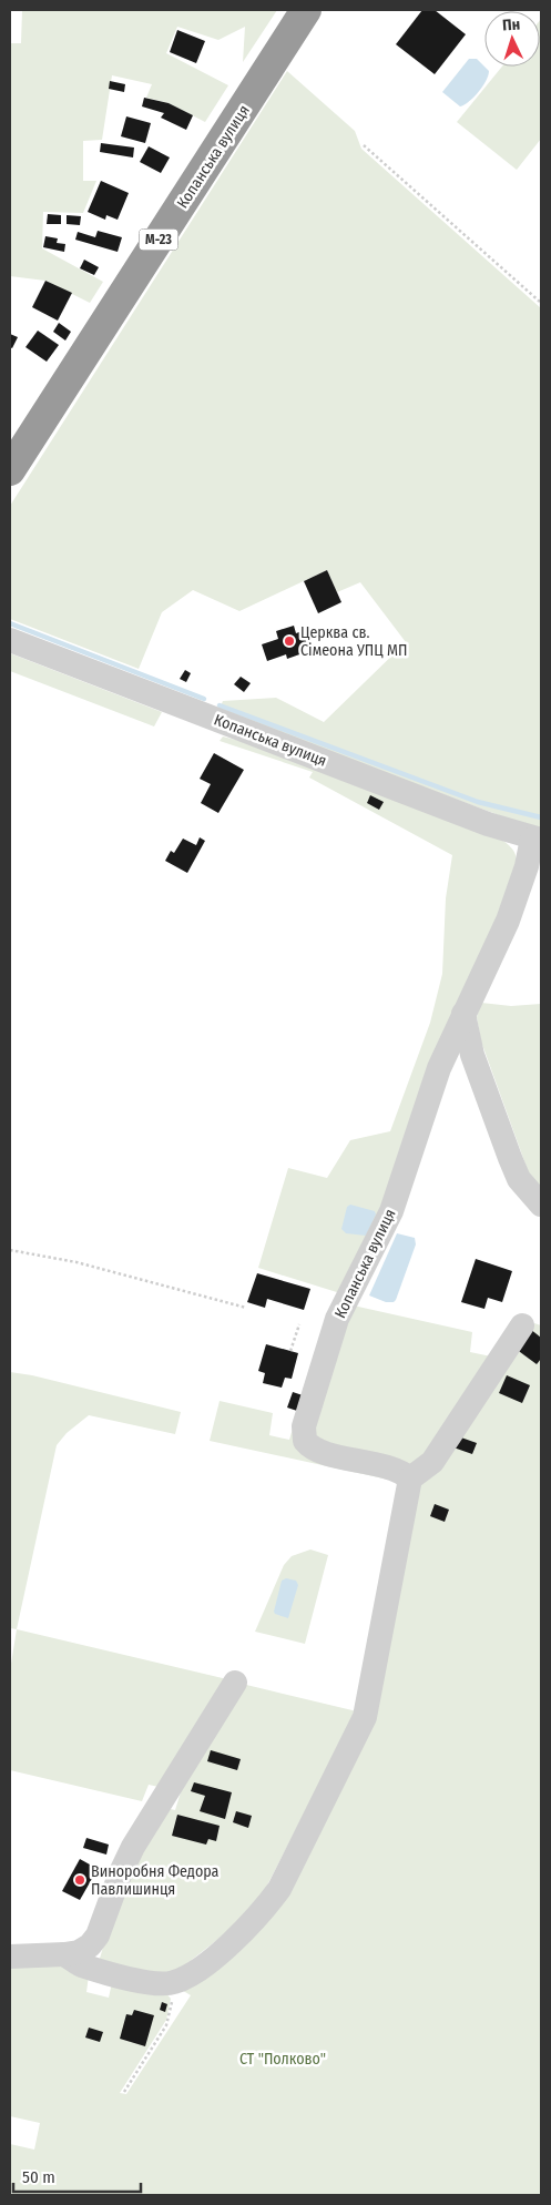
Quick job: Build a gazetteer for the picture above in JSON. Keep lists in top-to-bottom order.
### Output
{
  "streets": {
    "highway": ["Копанська вулиця", "М-23"]
  },
  "parks": ["СТ \"Полково\""],
  "places": ["Церква св. Сімеона УПЦ МП", "Виноробня Федора Павлишинця"],
  "scale_bar": "50 m",
  "north": "top"
}
